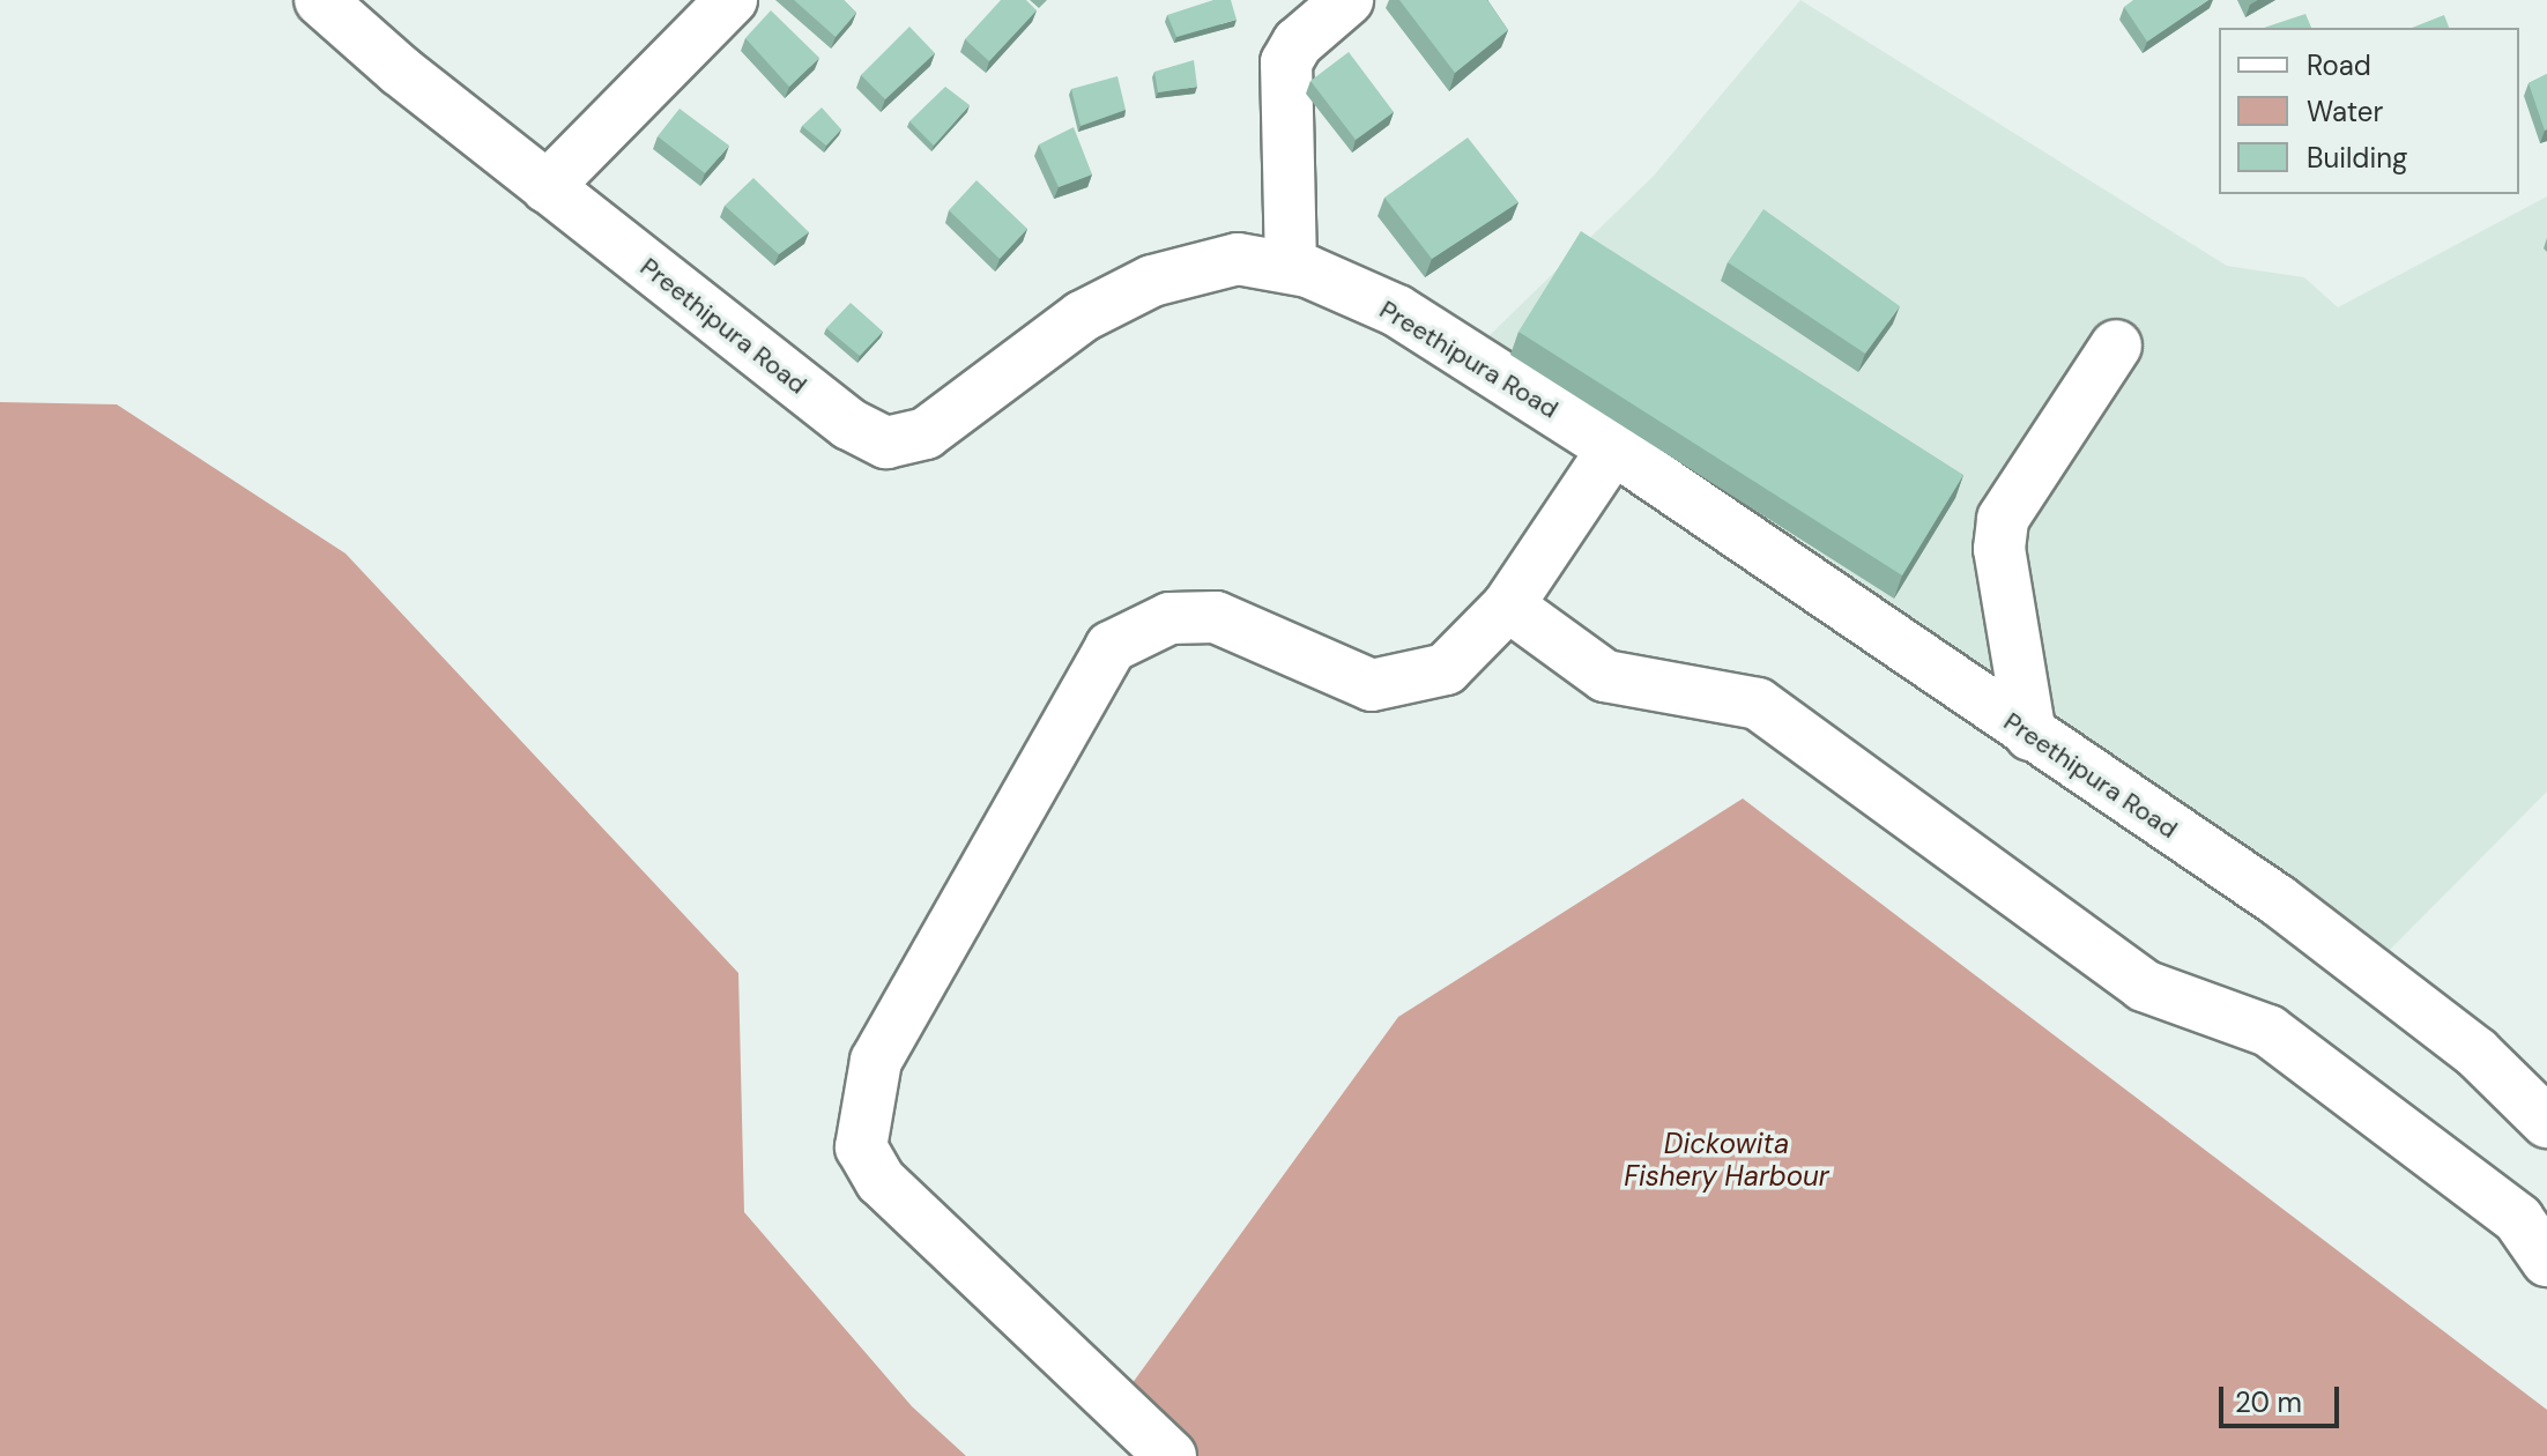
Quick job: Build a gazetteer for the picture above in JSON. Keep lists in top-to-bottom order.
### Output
{
  "streets": {
    "street": ["Preethipura Road"]
  },
  "water": ["Dickowita Fishery Harbour"],
  "legend": ["Road", "Water", "Building"],
  "scale_bar": "20 m"
}
